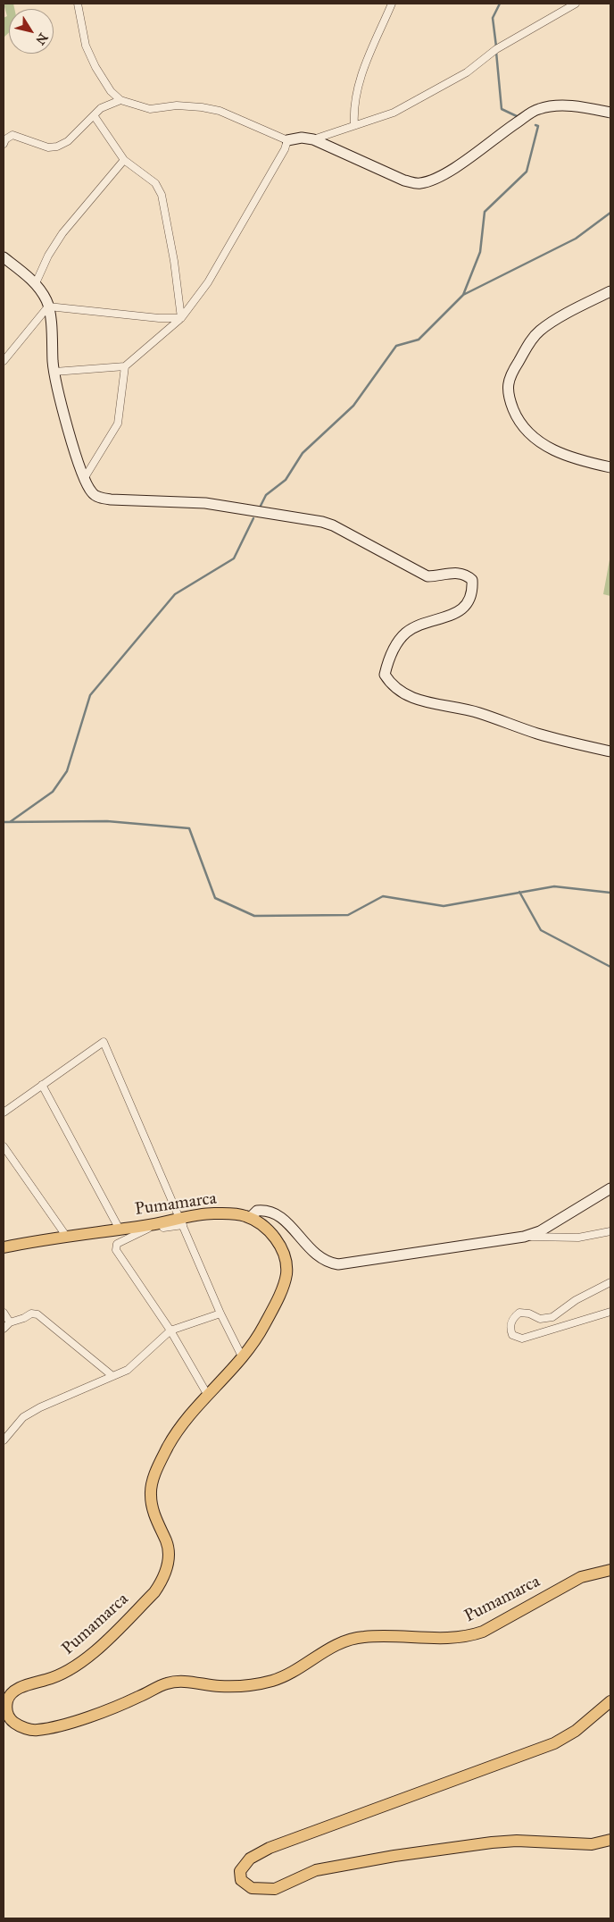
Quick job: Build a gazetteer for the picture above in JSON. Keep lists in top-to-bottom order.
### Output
{
  "streets": {
    "main road": ["Pumamarca"]
  },
  "north": "bottom right"
}
